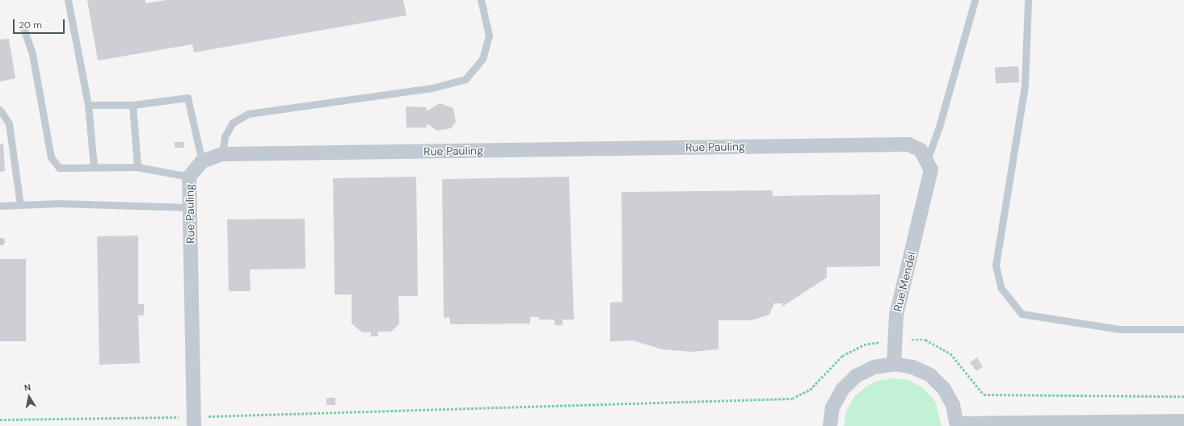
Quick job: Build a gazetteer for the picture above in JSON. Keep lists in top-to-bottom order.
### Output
{
  "streets": {
    "street": ["Rue Pauling", "Rue Mendel"]
  },
  "crossings": [
    ["Rue Pauling", "Rue Mendel"]
  ],
  "scale_bar": "20 m",
  "north": "top"
}
